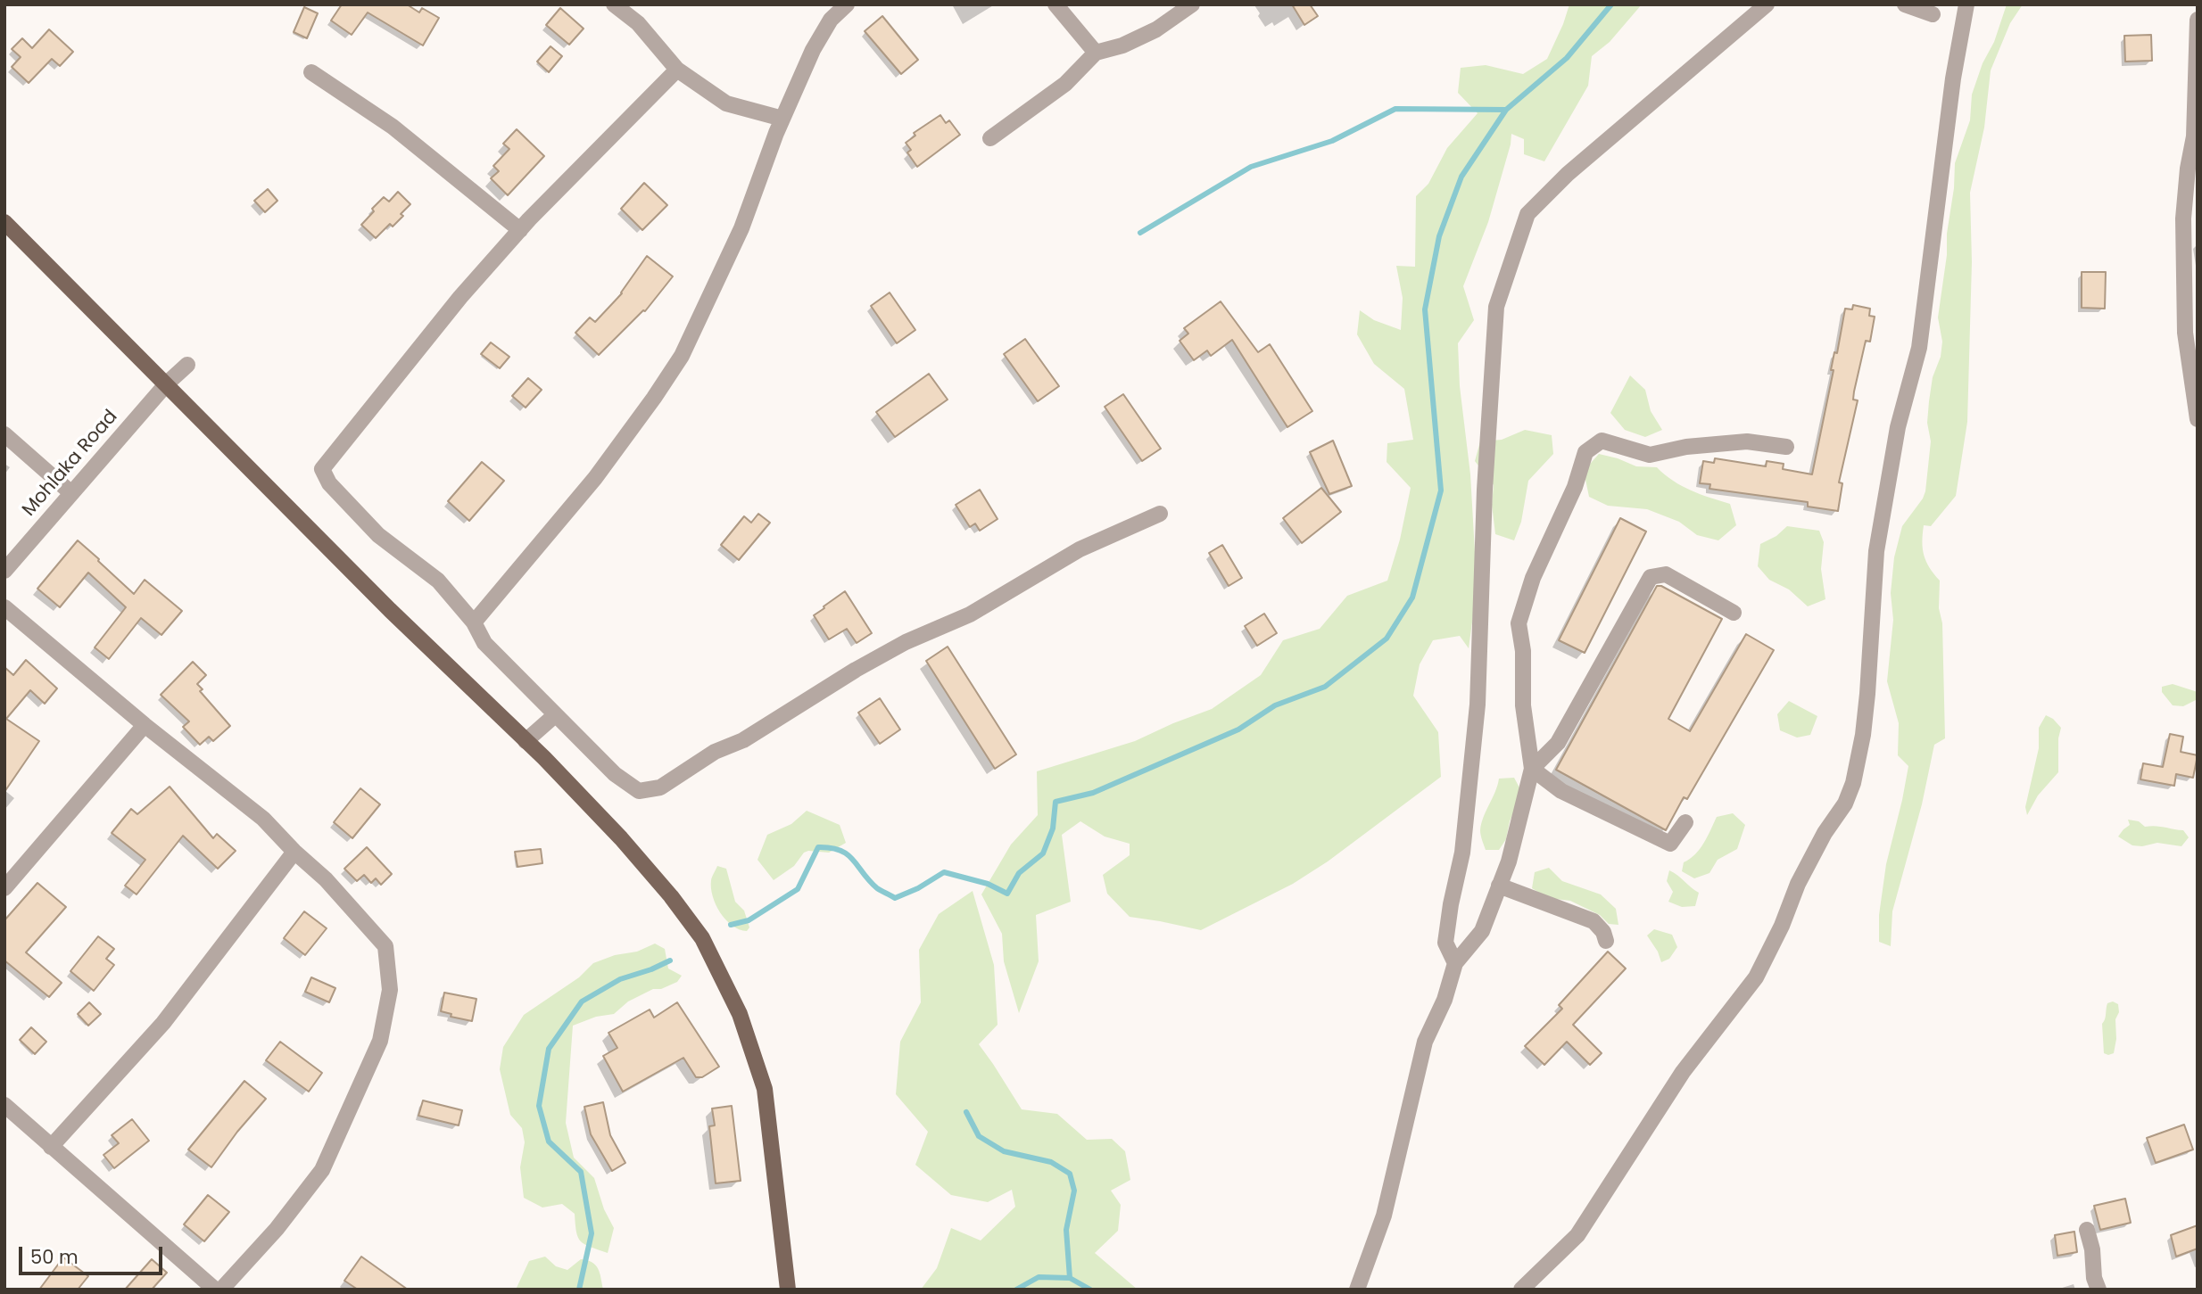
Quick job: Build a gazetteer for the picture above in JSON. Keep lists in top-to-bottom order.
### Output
{
  "streets": {
    "street": ["Mohlaka Road"]
  },
  "scale_bar": "50 m"
}
